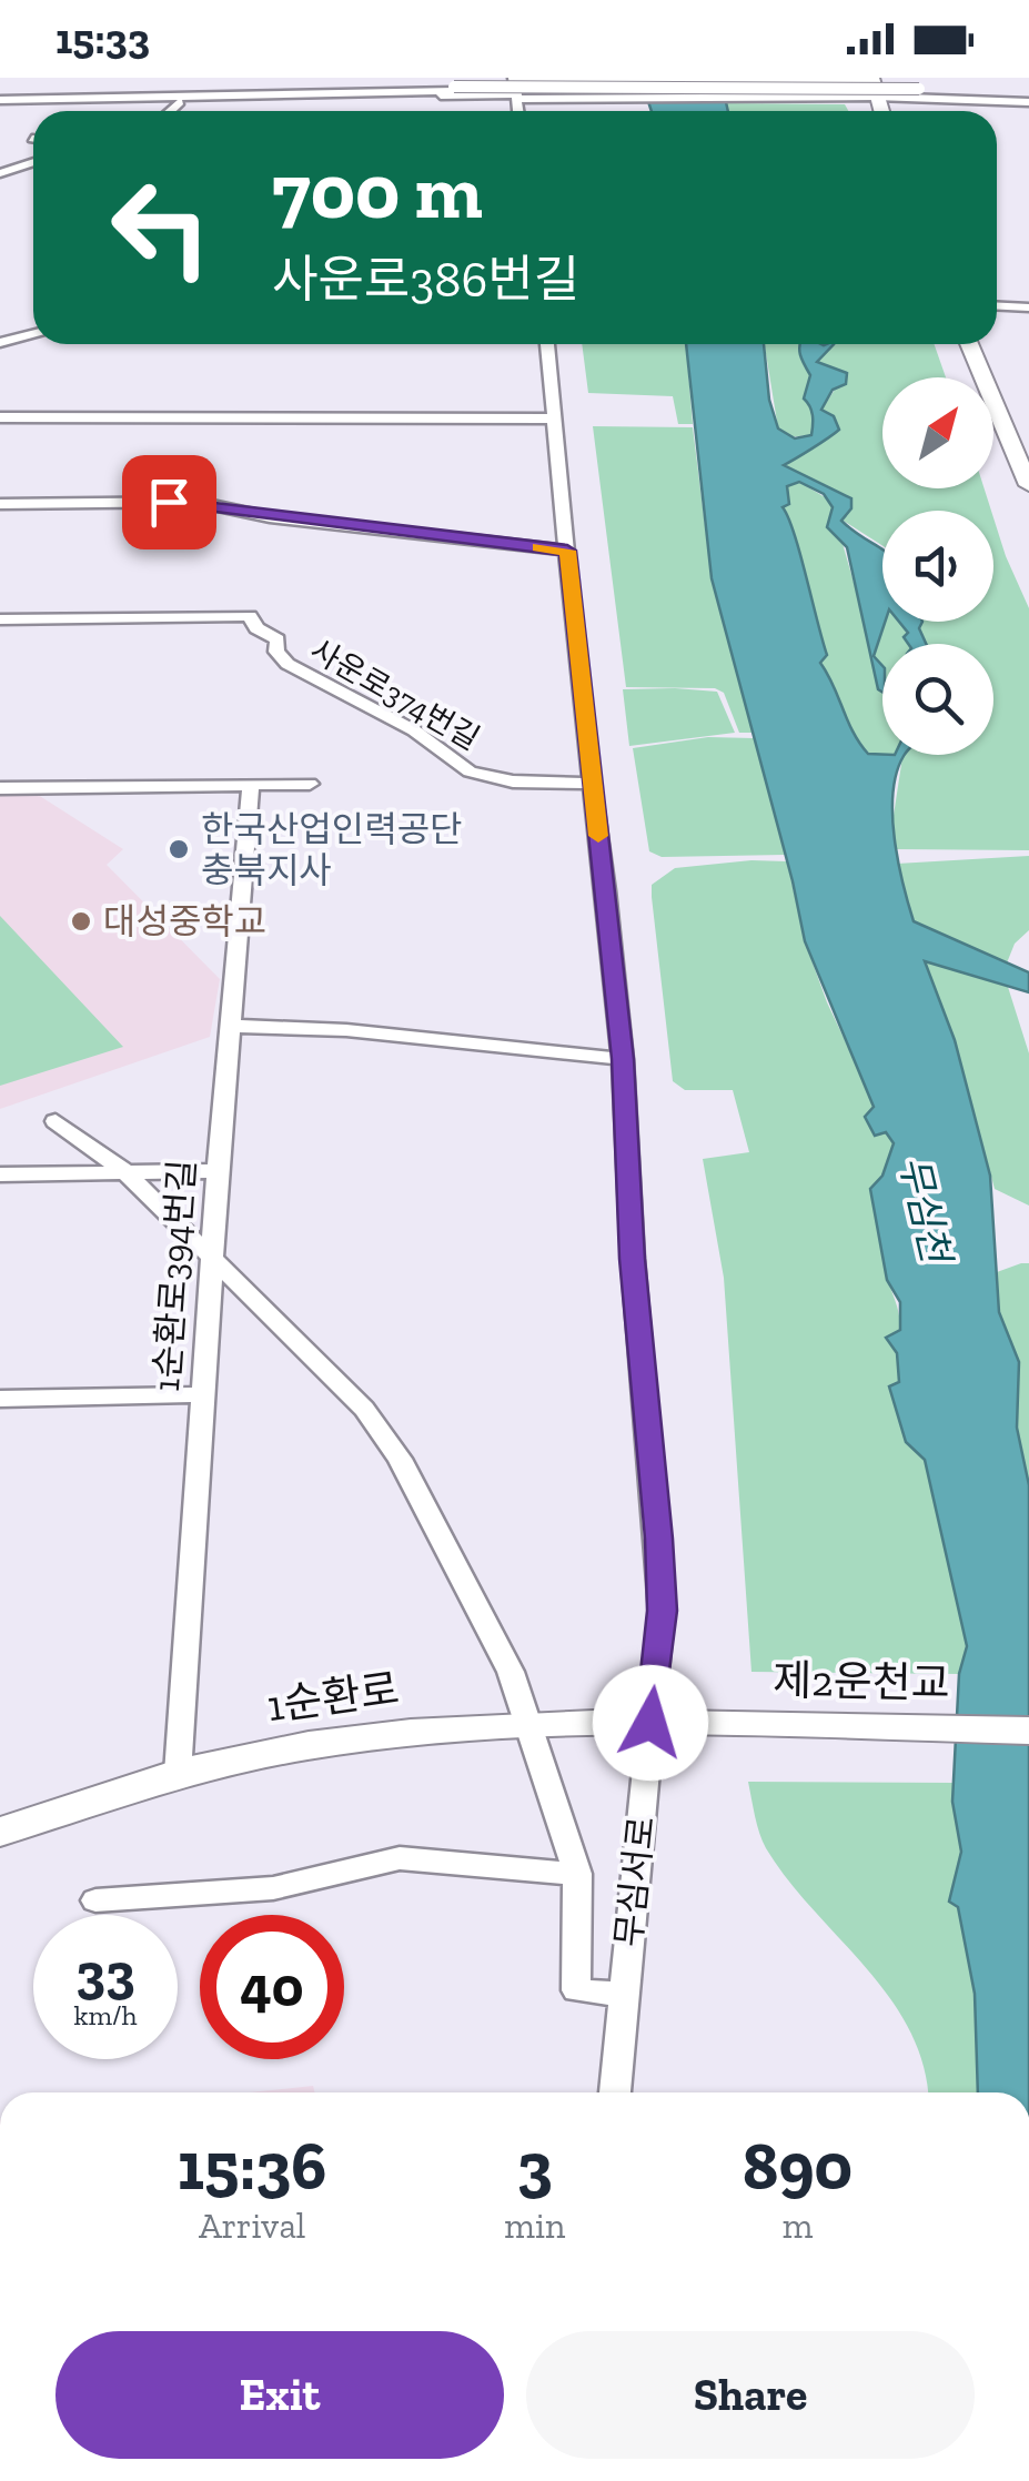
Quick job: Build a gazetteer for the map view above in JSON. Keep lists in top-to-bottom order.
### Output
{
  "streets": {
    "main road": ["제2운천교", "1순환로"],
    "street": ["사운로374번길", "1순환로394번길", "무심서로"]
  },
  "crossings": [
    ["사운로374번길", "무심서로"],
    ["1순환로394번길", "1순환로"],
    ["제2운천교", "1순환로"],
    ["1순환로", "무심서로"]
  ],
  "water": ["무심천"],
  "places": ["한국산업인력공단 충북지사", "대성중학교"],
  "north": "top right",
  "page": {
    "status": "15:33",
    "turn": ["700 m", "사운로386번길"],
    "speed": "33 km/h",
    "limit": "40",
    "eta": [
      "15:36",
      "Arrival",
      "3",
      "min",
      "890",
      "m"
    ],
    "buttons": ["Exit", "Share"]
  }
}
